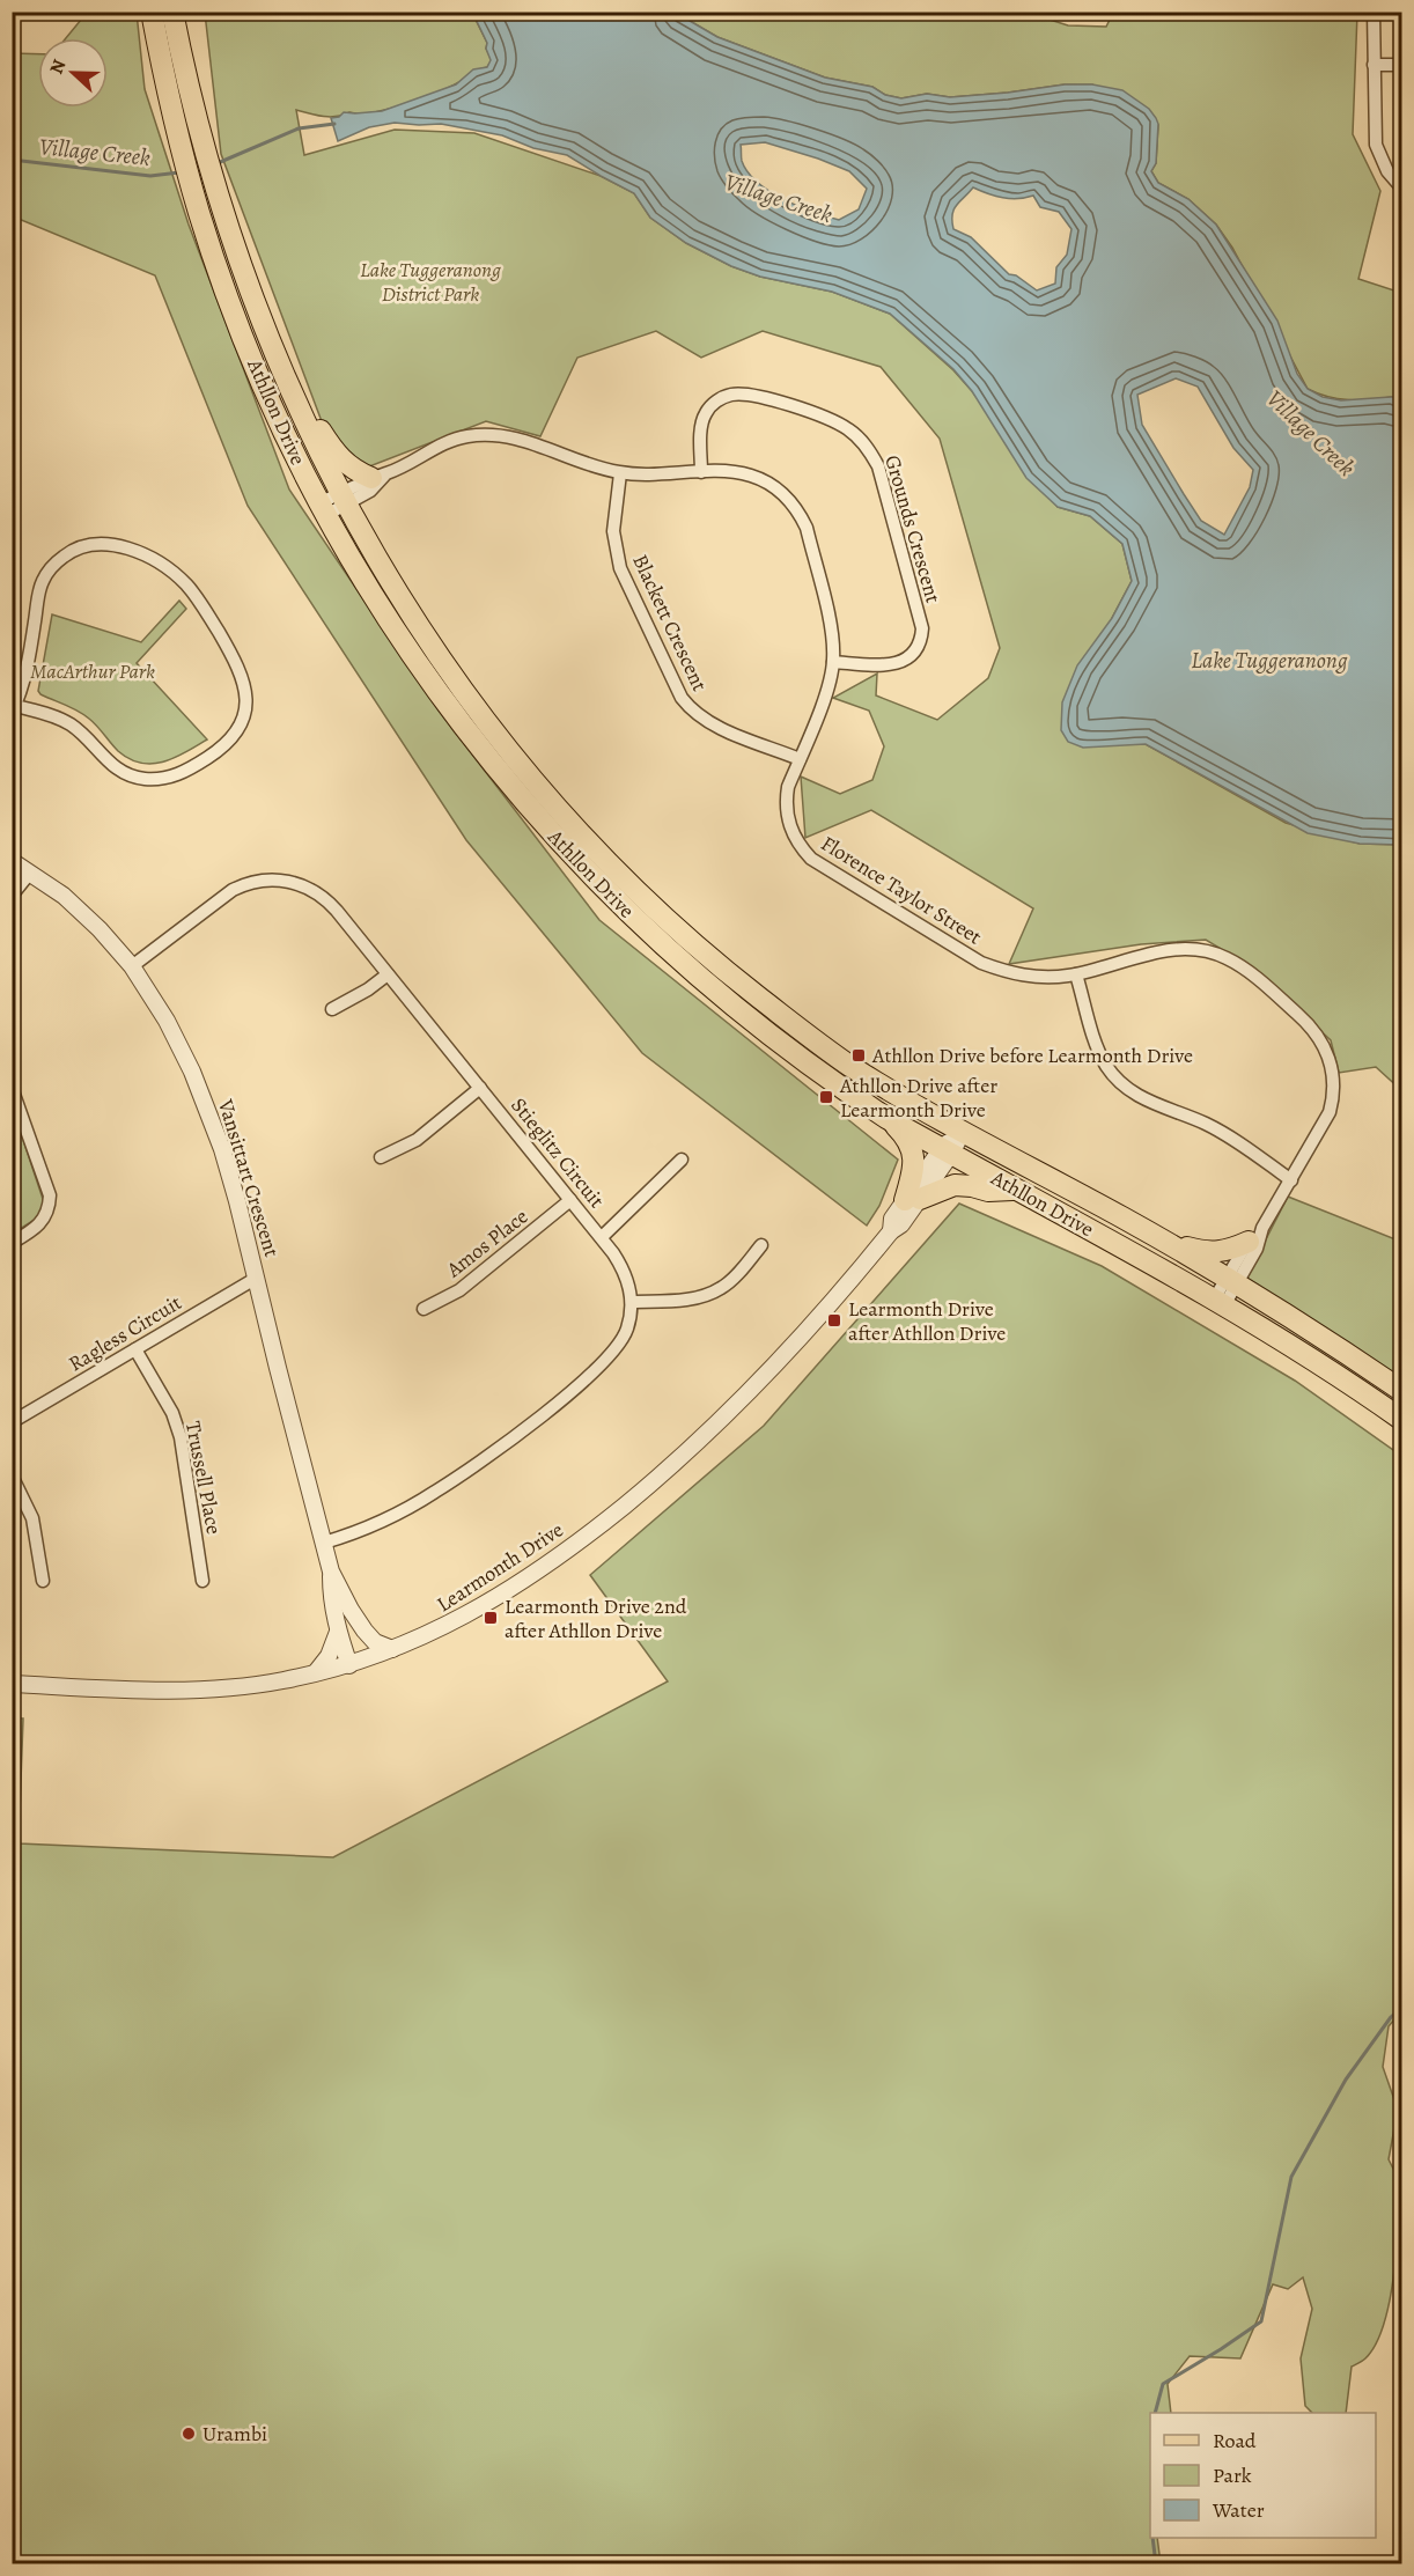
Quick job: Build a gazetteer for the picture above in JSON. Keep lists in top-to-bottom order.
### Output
{
  "streets": {
    "main road": ["Athllon Drive"],
    "street": [
      "Grounds Crescent",
      "Blackett Crescent",
      "Florence Taylor Street",
      "Stieglitz Circuit",
      "Vansittart Crescent",
      "Amos Place",
      "Ragless Circuit",
      "Trussell Place",
      "Learmonth Drive"
    ]
  },
  "crossings": [
    ["Athllon Drive", "Florence Taylor Street"],
    ["Athllon Drive", "Learmonth Drive"],
    ["Grounds Crescent", "Florence Taylor Street"],
    ["Blackett Crescent", "Florence Taylor Street"],
    ["Stieglitz Circuit", "Vansittart Crescent"],
    ["Stieglitz Circuit", "Amos Place"],
    ["Vansittart Crescent", "Ragless Circuit"],
    ["Vansittart Crescent", "Learmonth Drive"],
    ["Ragless Circuit", "Trussell Place"]
  ],
  "water": ["Village Creek", "Lake Tuggeranong"],
  "parks": ["Lake Tuggeranong District Park", "MacArthur Park"],
  "places": {
    "transit": [
      "Athllon Drive before Learmonth Drive",
      "Athllon Drive after Learmonth Drive",
      "Learmonth Drive after Athllon Drive",
      "Learmonth Drive 2nd after Athllon Drive"
    ],
    "other": ["Urambi"]
  },
  "legend": ["Road", "Park", "Water"],
  "north": "left"
}
